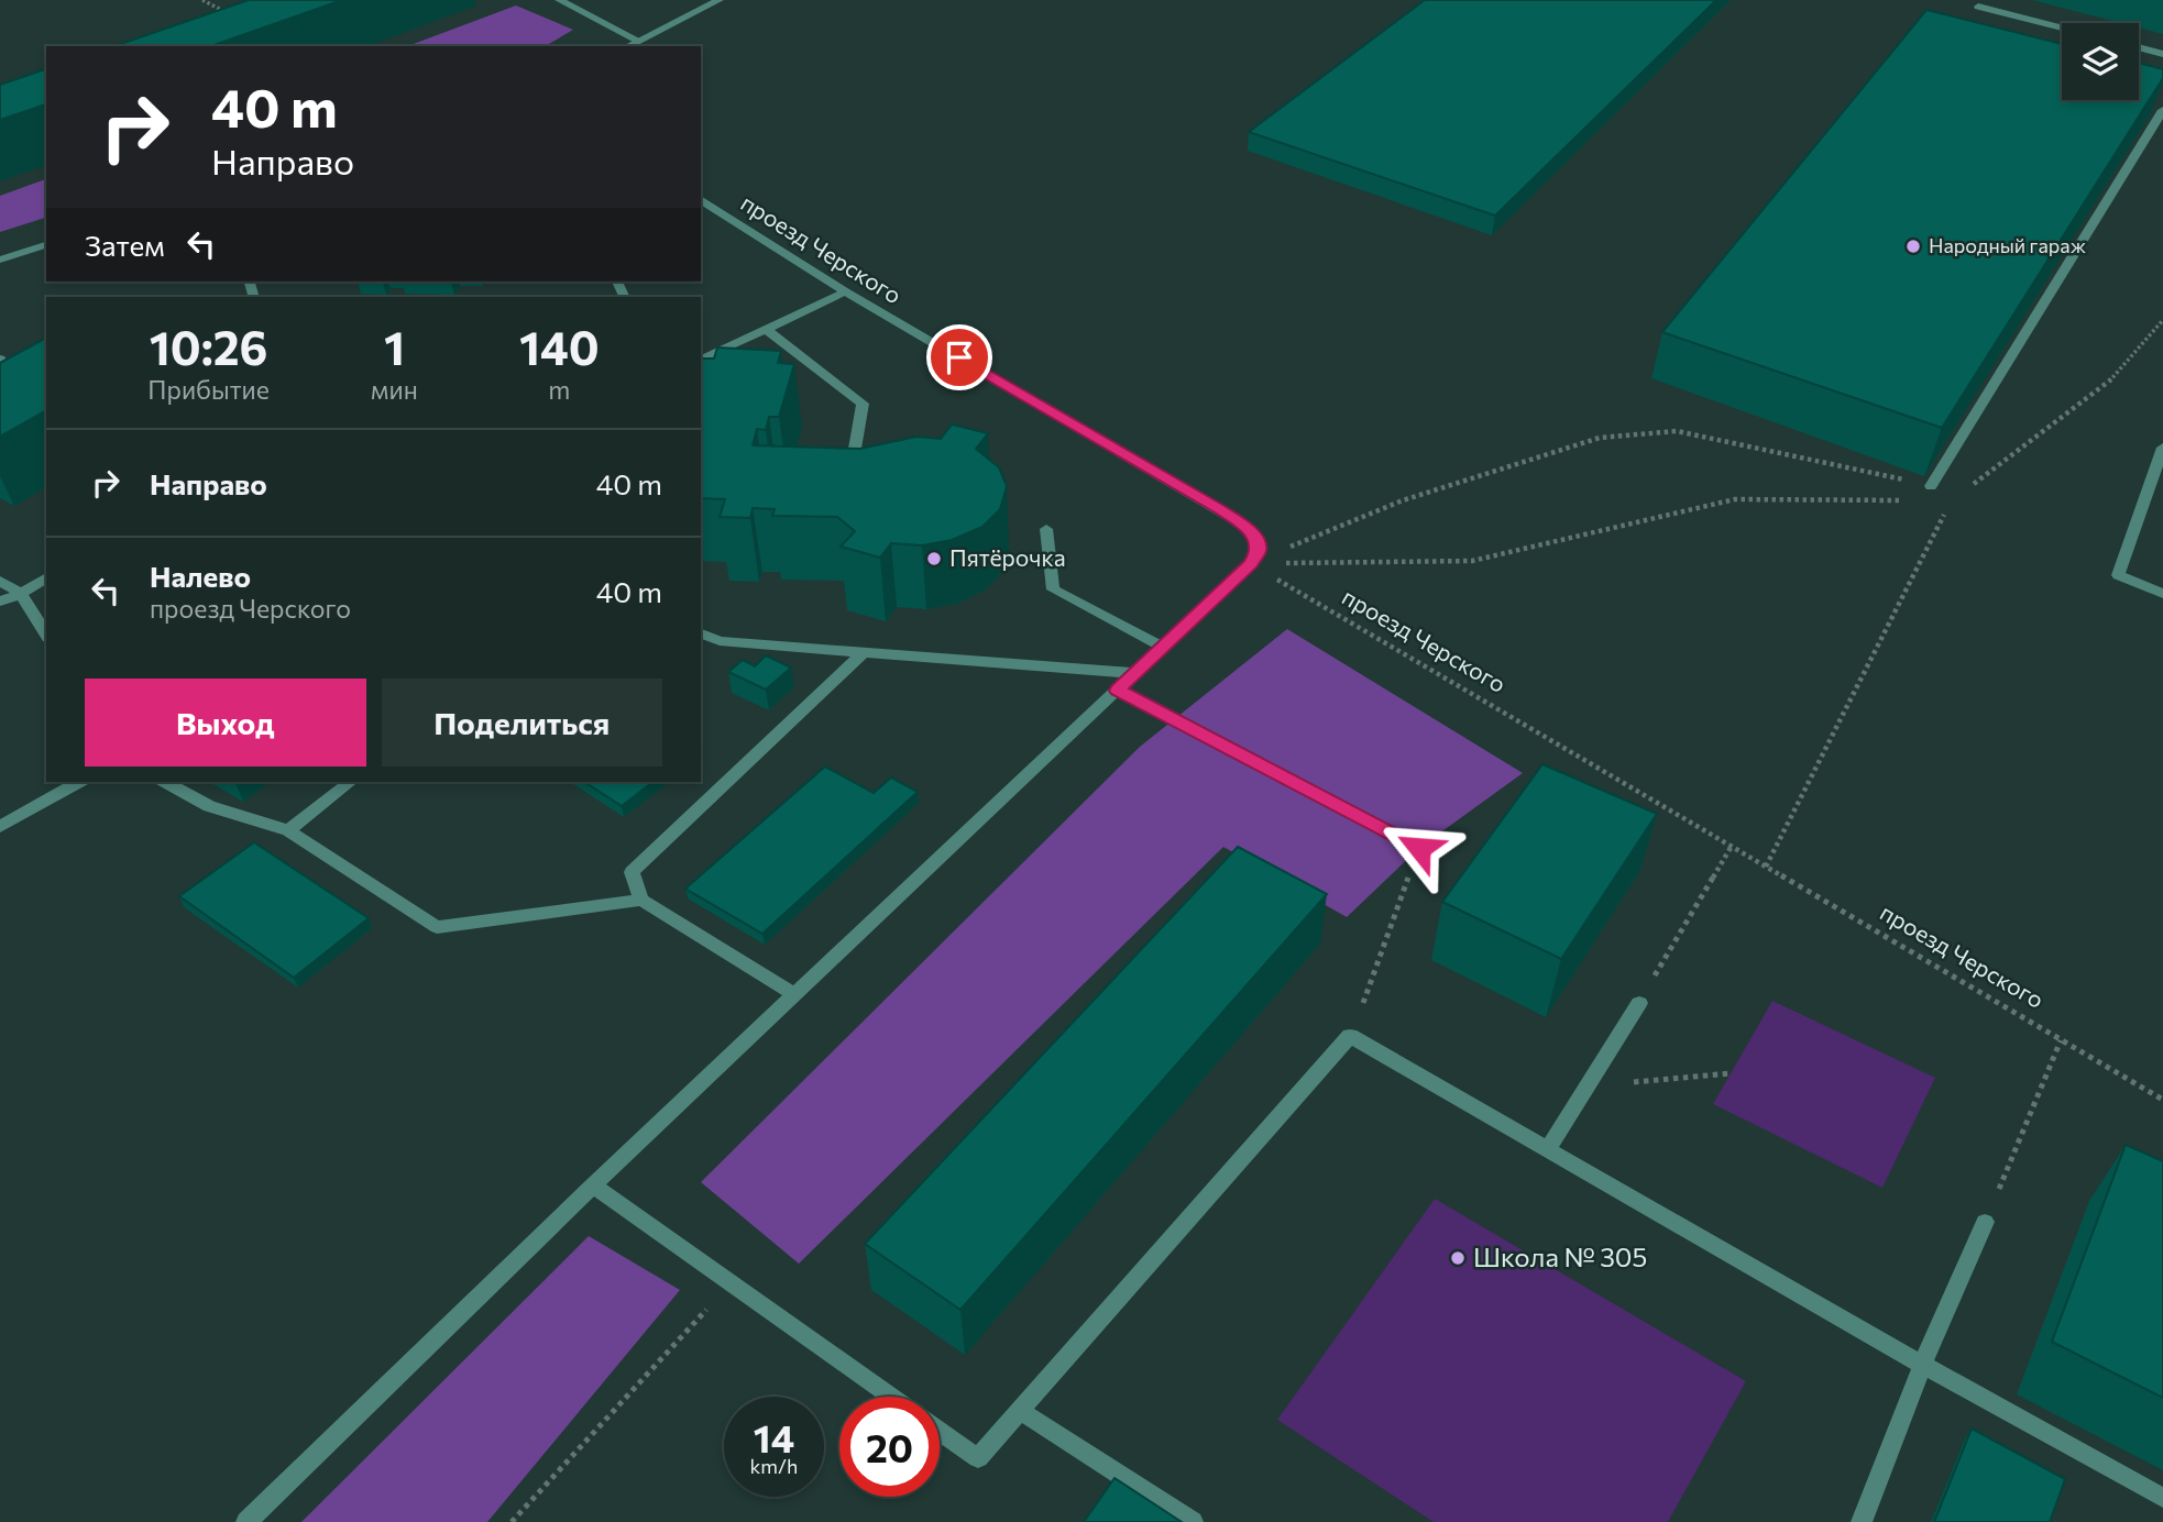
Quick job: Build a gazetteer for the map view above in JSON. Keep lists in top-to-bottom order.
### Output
{
  "streets": {
    "street": ["проезд Черского"]
  },
  "places": ["Народный гараж", "Пятёрочка", "Школа № 305"],
  "page": {
    "turn": ["40 m", "Направо"],
    "then": "Затем",
    "eta": [
      "10:26",
      "Прибытие",
      "1",
      "мин",
      "140",
      "m"
    ],
    "list": [
      {
        "name": "Направо",
        "value": "40 m"
      },
      {
        "name": "Налево",
        "note": "проезд Черского",
        "value": "40 m"
      }
    ],
    "buttons": ["Выход", "Поделиться"],
    "speed": "14 km/h",
    "limit": "20"
  }
}
